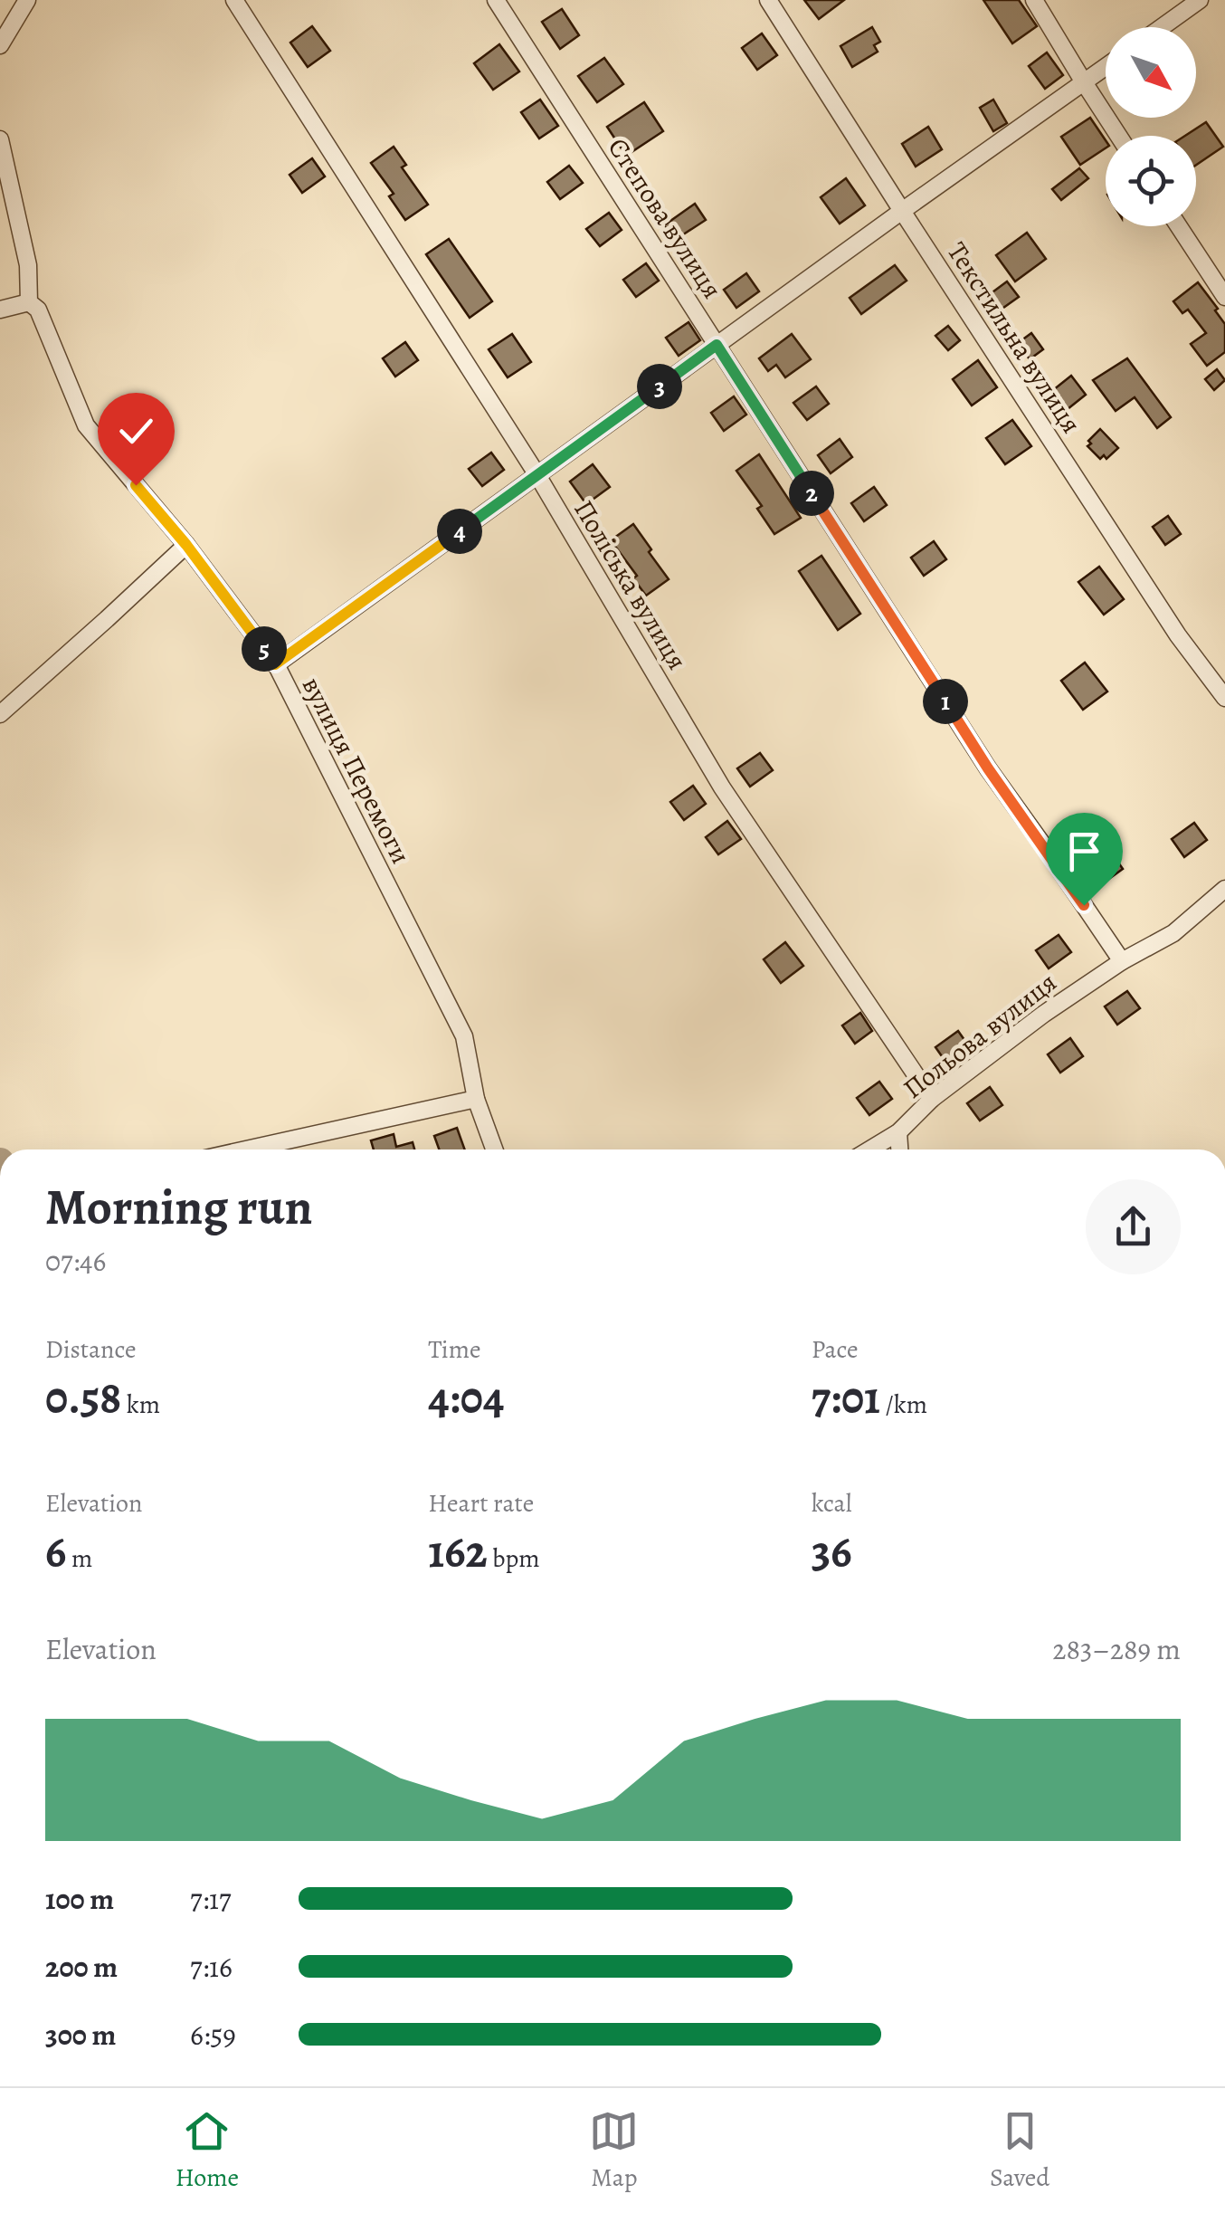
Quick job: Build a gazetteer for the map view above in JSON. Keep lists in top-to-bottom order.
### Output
{
  "streets": {
    "street": [
      "Степова вулиця",
      "Текстильна вулиця",
      "Поліська вулиця",
      "вулиця Перемоги",
      "Польова вулиця"
    ]
  },
  "crossings": [
    ["Степова вулиця", "Польова вулиця"],
    ["Поліська вулиця", "Польова вулиця"]
  ],
  "north": "bottom right",
  "page": {
    "pins": [
      "3",
      "2",
      "4",
      "5",
      "1"
    ],
    "heading": ["Morning run", "07:46"],
    "stats": [
      ["Distance", "0.58 km"],
      ["Time", "4:04"],
      ["Pace", "7:01 /km"],
      ["Elevation", "6 m"],
      ["Heart rate", "162 bpm"],
      ["kcal", "36"]
    ],
    "chart": ["Elevation", "283–289 m"],
    "list": [
      {
        "name": "100 m",
        "note": "7:17"
      },
      {
        "name": "200 m",
        "note": "7:16"
      },
      {
        "name": "300 m",
        "note": "6:59"
      }
    ],
    "tabs": ["Home", "Map", "Saved"]
  }
}
